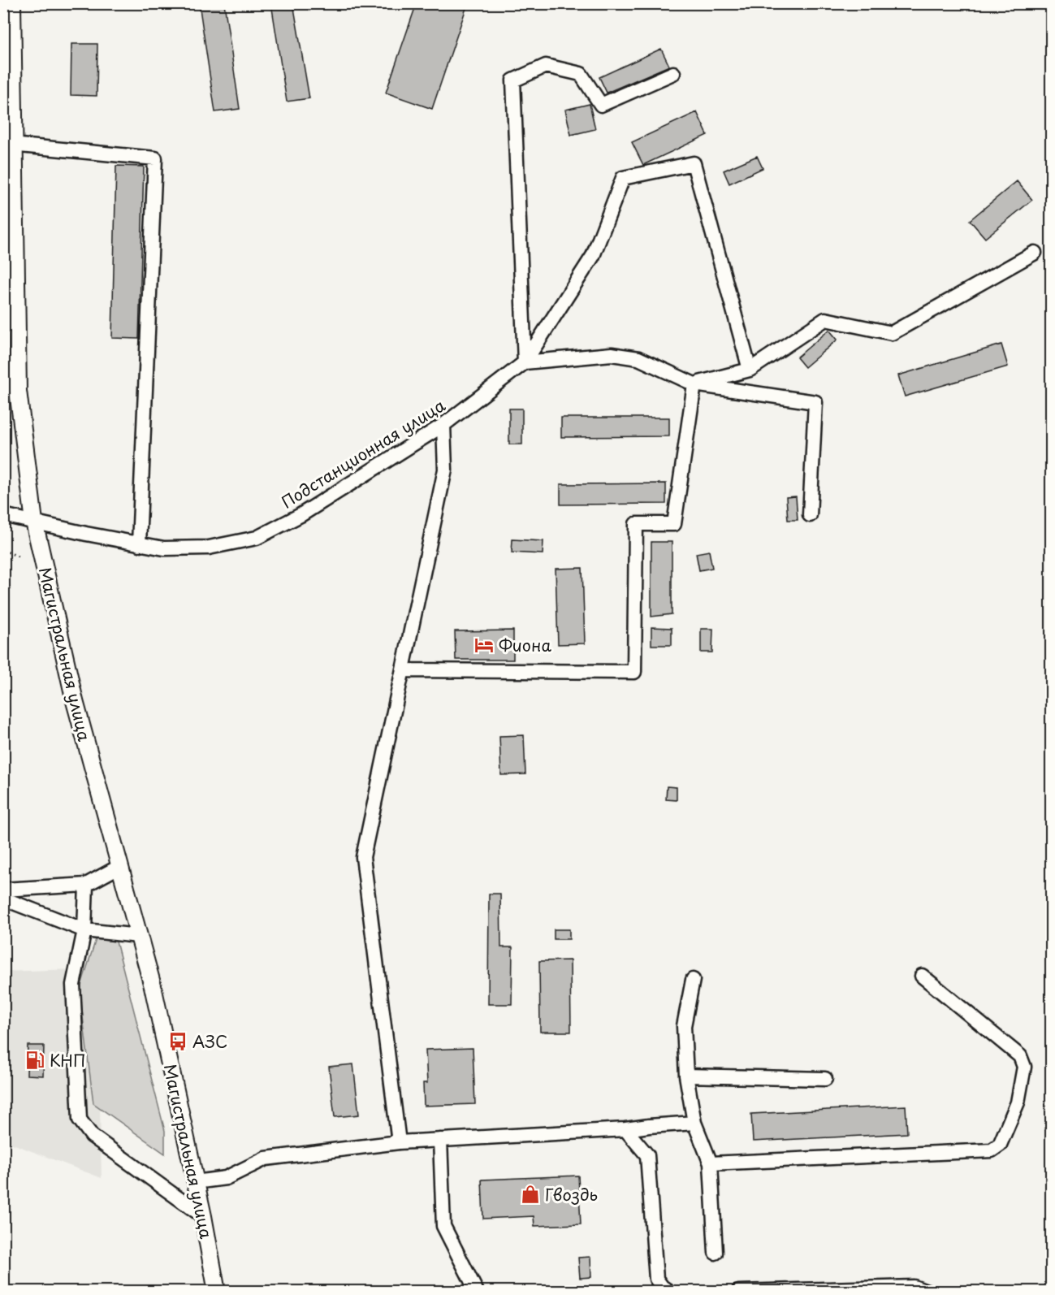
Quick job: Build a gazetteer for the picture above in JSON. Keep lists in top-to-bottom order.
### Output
{
  "streets": {
    "main road": ["Магистральная улица"],
    "street": ["Подстанционная улица"]
  },
  "crossings": [
    ["Подстанционная улица", "Магистральная улица"]
  ],
  "places": {
    "hotel": ["Фиона"],
    "bus stop": ["АЗС"],
    "fuel station": ["КНП"],
    "shop": ["Гвоздь"]
  }
}
